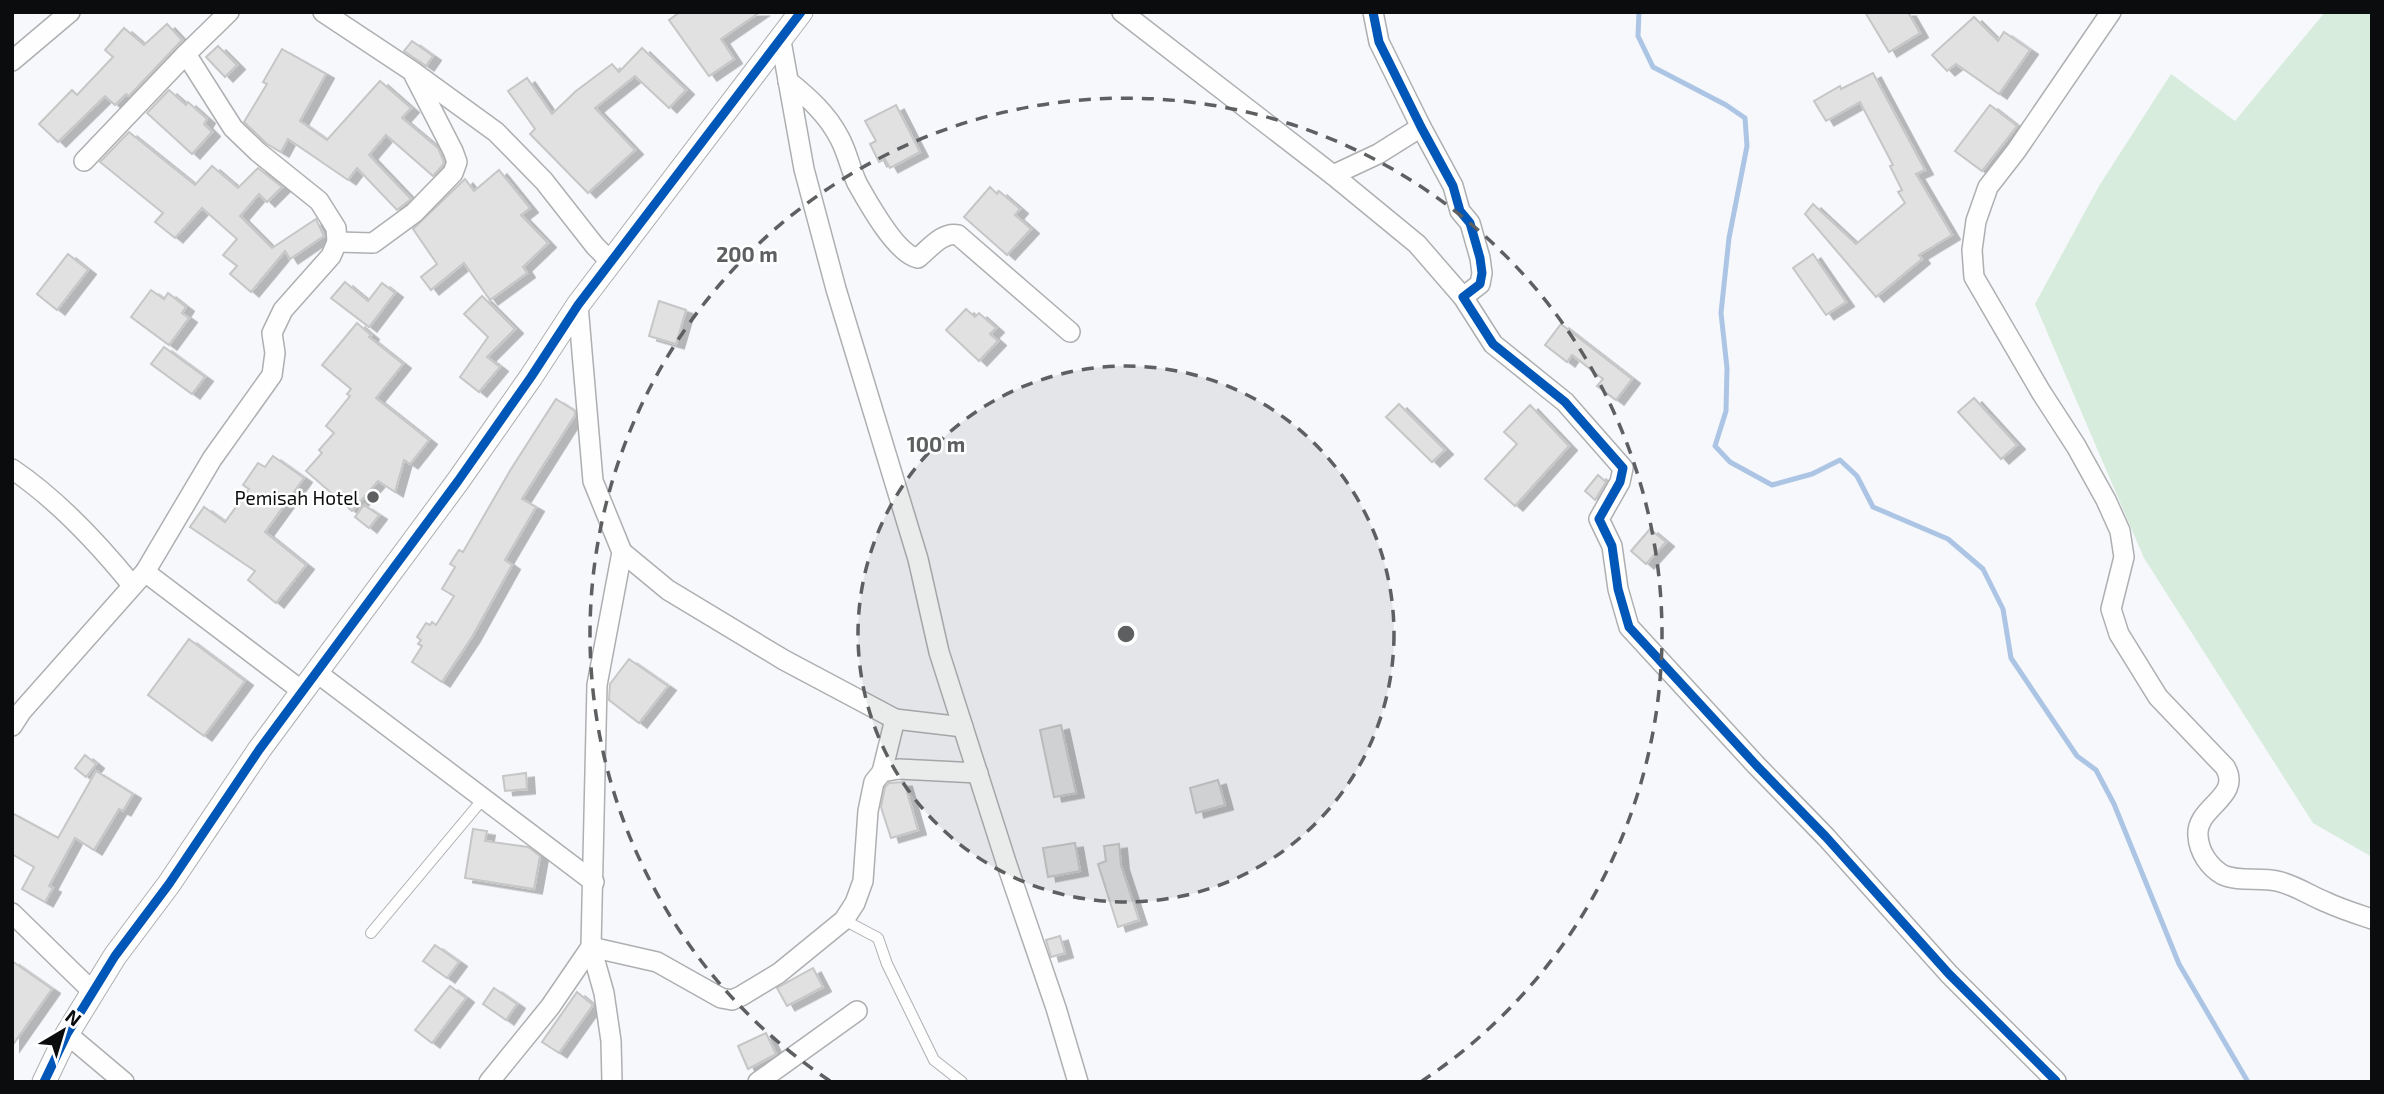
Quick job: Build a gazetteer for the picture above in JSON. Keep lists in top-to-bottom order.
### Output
{
  "places": ["Pemisah Hotel"],
  "north": "top right",
  "rings": ["200 m", "100 m"]
}
